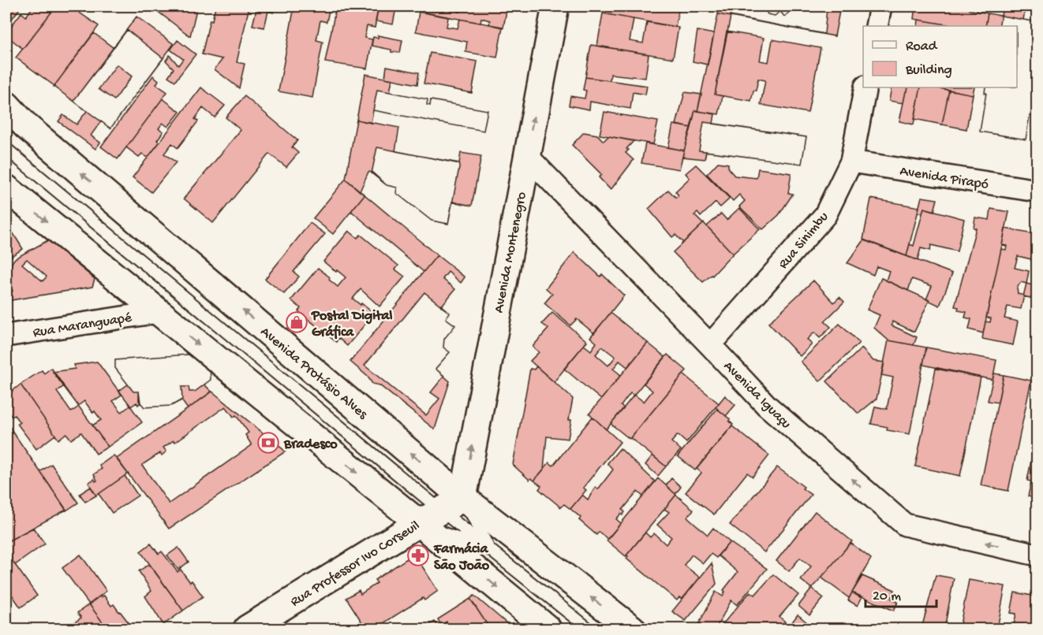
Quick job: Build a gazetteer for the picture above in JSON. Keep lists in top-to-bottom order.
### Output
{
  "streets": {
    "main road": ["Avenida Montenegro", "Avenida Protásio Alves", "Rua Professor Ivo Corseuil"],
    "street": [
      "Avenida Pirapó",
      "Rua Sinimbu",
      "Rua Maranguapé",
      "Avenida Iguaçu"
    ]
  },
  "crossings": [
    ["Avenida Pirapó", "Rua Sinimbu"],
    ["Rua Sinimbu", "Avenida Iguaçu"],
    ["Avenida Montenegro", "Avenida Protásio Alves"],
    ["Avenida Montenegro", "Avenida Iguaçu"],
    ["Avenida Montenegro", "Rua Professor Ivo Corseuil"],
    ["Rua Maranguapé", "Avenida Protásio Alves"],
    ["Avenida Protásio Alves", "Rua Professor Ivo Corseuil"]
  ],
  "one_way": ["Avenida Montenegro", "Avenida Iguaçu"],
  "places": {
    "shop": ["Postal Digital Gráfica"],
    "bank": ["Bradesco"],
    "pharmacy": ["Farmácia São João"]
  },
  "legend": ["Road", "Building"],
  "scale_bar": "20 m"
}
